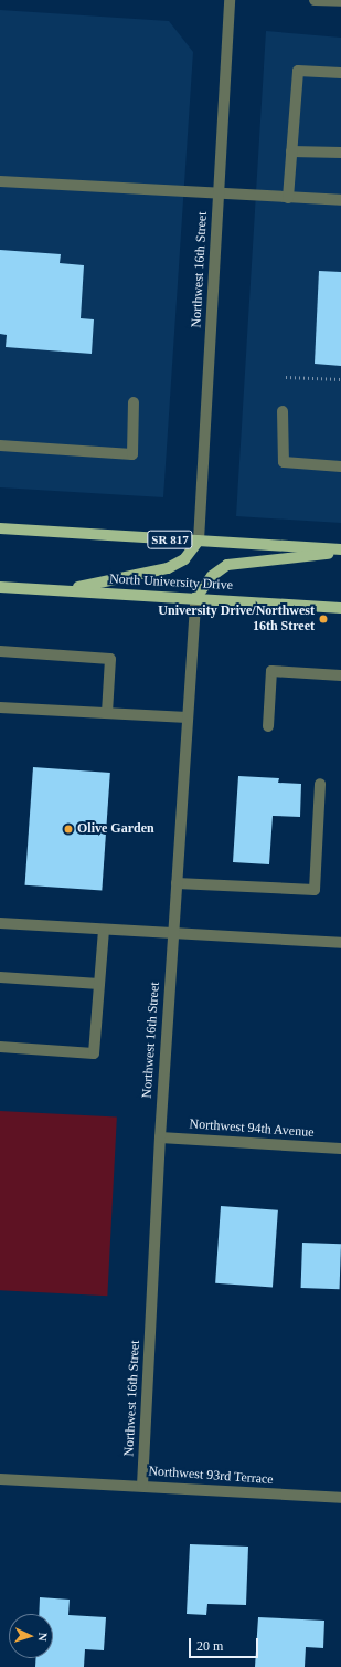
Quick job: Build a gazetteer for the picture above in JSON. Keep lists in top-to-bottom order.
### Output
{
  "streets": {
    "main road": ["SR 817", "North University Drive"],
    "street": ["Northwest 16th Street", "Northwest 94th Avenue", "Northwest 93rd Terrace"]
  },
  "crossings": [
    ["Northwest 16th Street", "SR 817"],
    ["Northwest 16th Street", "North University Drive"],
    ["Northwest 16th Street", "Northwest 94th Avenue"],
    ["Northwest 16th Street", "Northwest 93rd Terrace"]
  ],
  "places": ["University Drive/Northwest 16th Street", "Olive Garden"],
  "scale_bar": "20 m",
  "north": "right"
}
